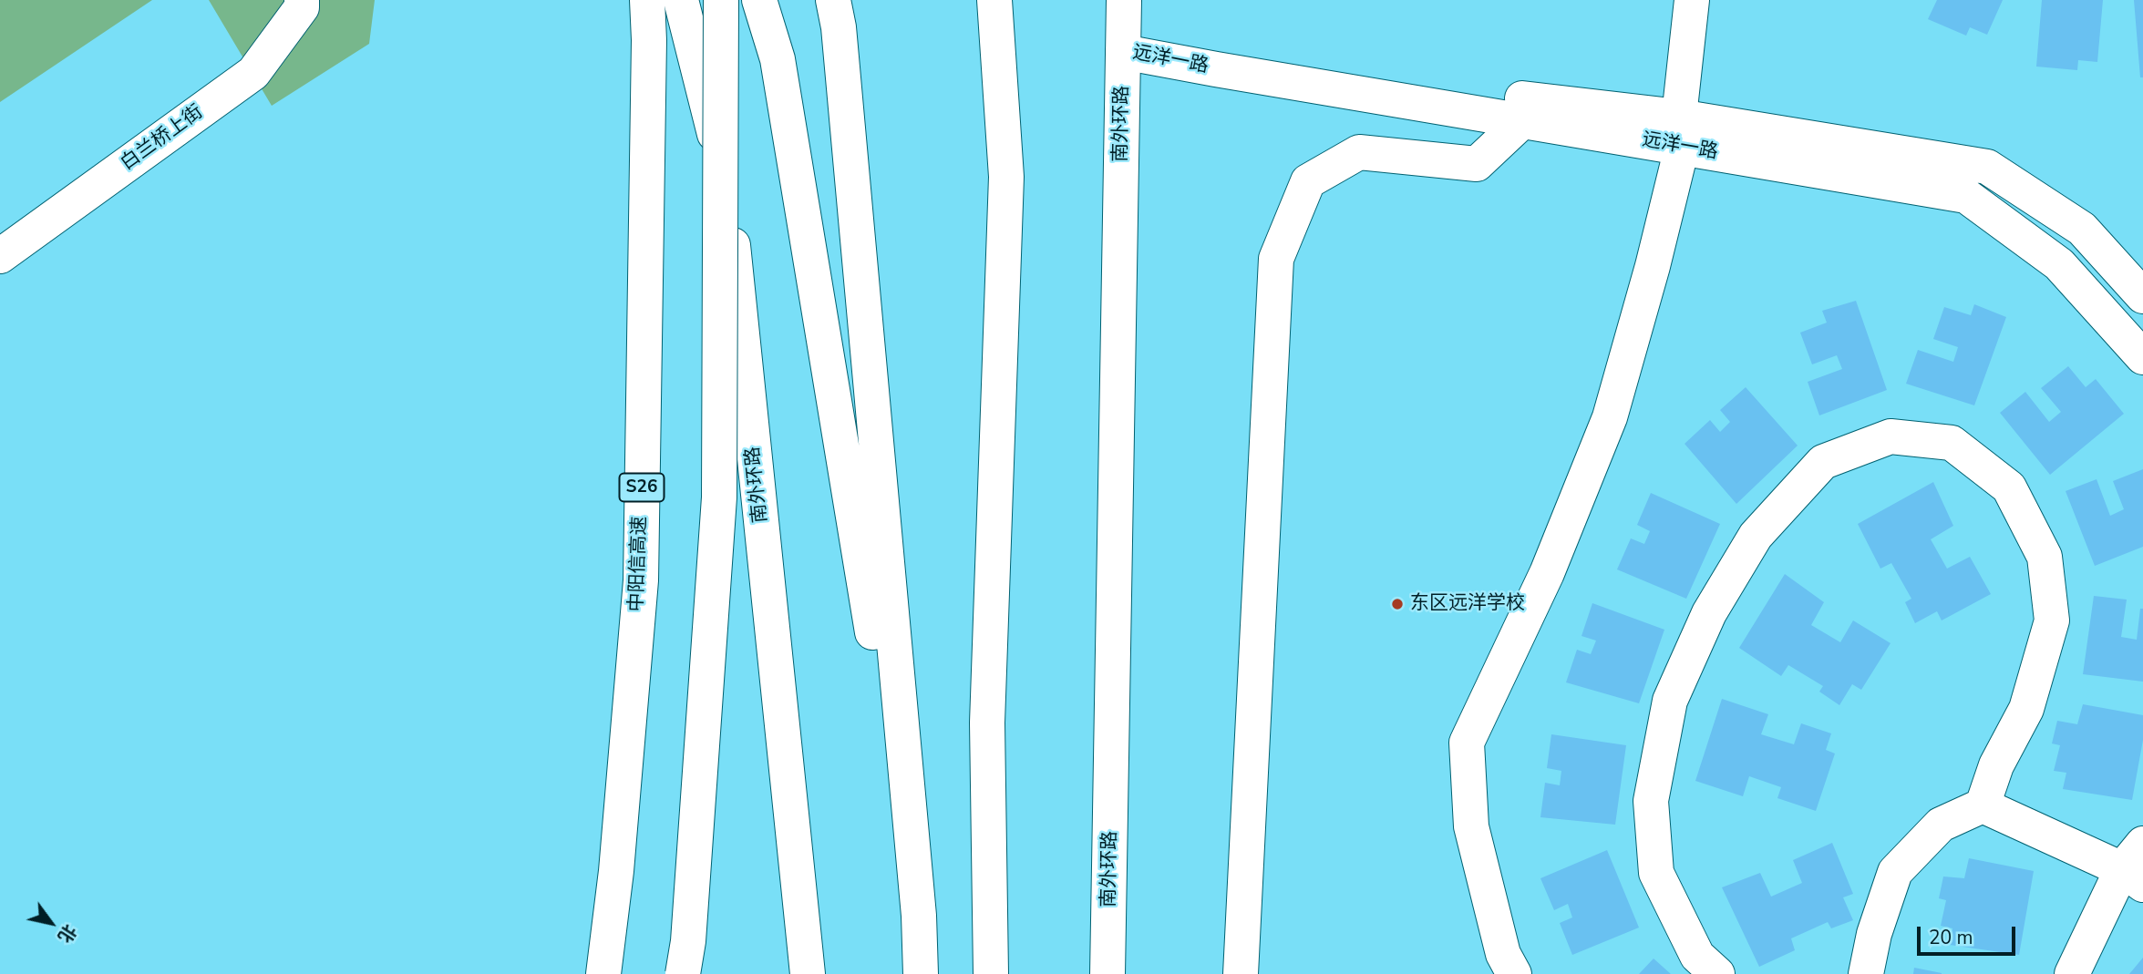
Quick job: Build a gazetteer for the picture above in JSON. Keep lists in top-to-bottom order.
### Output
{
  "streets": {
    "main road": [
      "远洋一路",
      "南外环路",
      "白兰桥上街",
      "S26",
      "中阳信高速"
    ]
  },
  "crossings": [
    ["远洋一路", "南外环路"]
  ],
  "places": ["东区远洋学校"],
  "scale_bar": "20 m",
  "north": "bottom right"
}
